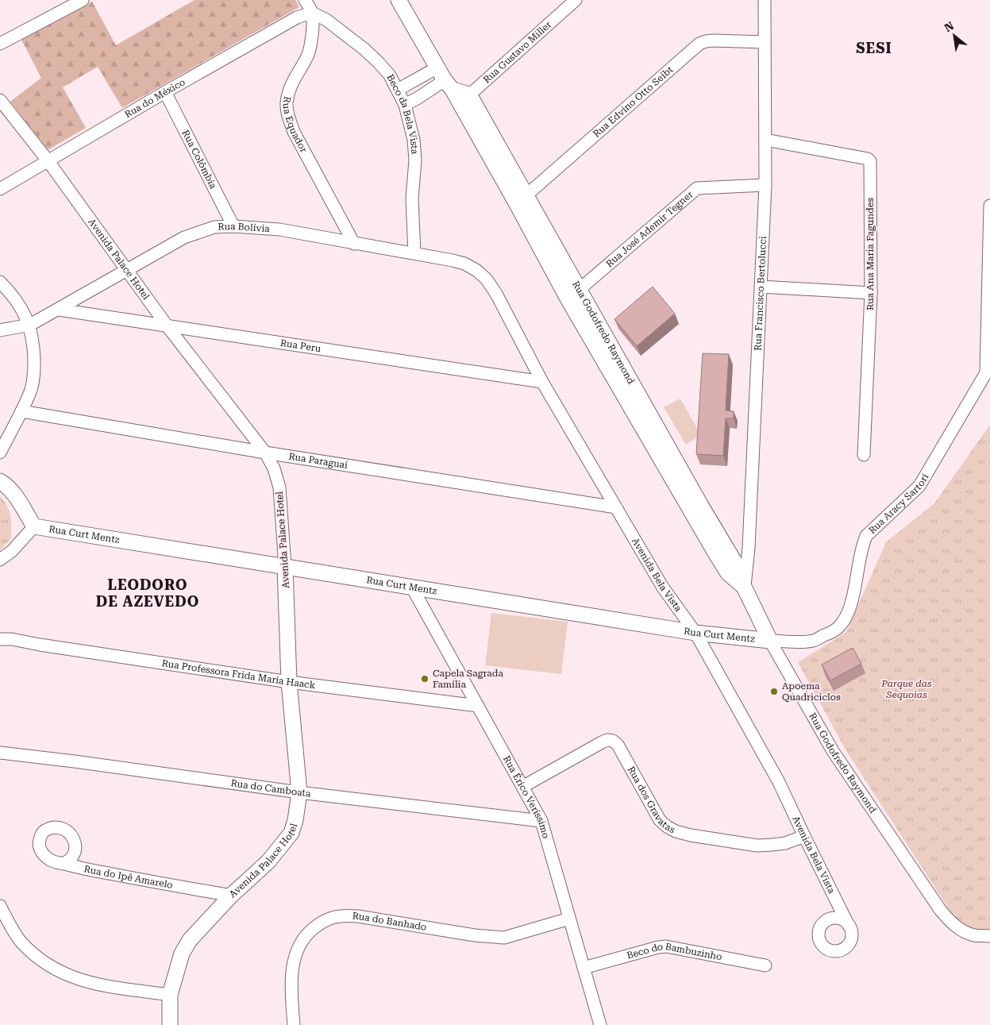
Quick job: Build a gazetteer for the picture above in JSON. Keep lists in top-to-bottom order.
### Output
{
  "streets": {
    "main road": ["Avenida Palace Hotel", "Rua Godofredo Raymond", "Rua Curt Mentz"],
    "street": [
      "Rua Gustavo Miller",
      "Rua do México",
      "Rua Edvino Otto Seibt",
      "Beco da Bela Vista",
      "Rua Equador",
      "Rua Colômbia",
      "Rua Bolívia",
      "Rua José Ademir Tegner",
      "Rua Ana Maria Fagundes",
      "Rua Francisco Bertolucci",
      "Rua Peru",
      "Rua Paraguai",
      "Rua Aracy Sartori",
      "Avenida Bela Vista",
      "Rua Professora Frida Maria Haack",
      "Rua do Camboata",
      "Rua dos Gravatas",
      "Rua Érico Veríssimo",
      "Rua do Ipê Amarelo",
      "Rua do Banhado",
      "Beco do Bambuzinho"
    ]
  },
  "crossings": [
    ["Rua Gustavo Miller", "Rua Godofredo Raymond"],
    ["Rua do México", "Beco da Bela Vista"],
    ["Rua do México", "Rua Equador"],
    ["Rua do México", "Rua Colômbia"],
    ["Rua do México", "Avenida Palace Hotel"],
    ["Rua Edvino Otto Seibt", "Rua Francisco Bertolucci"],
    ["Rua Edvino Otto Seibt", "Rua Godofredo Raymond"],
    ["Beco da Bela Vista", "Rua Equador"],
    ["Beco da Bela Vista", "Rua Bolívia"],
    ["Rua Equador", "Rua Bolívia"],
    ["Rua Colômbia", "Rua Bolívia"],
    ["Rua Bolívia", "Avenida Palace Hotel"],
    ["Rua Bolívia", "Rua Peru"],
    ["Rua Bolívia", "Avenida Bela Vista"],
    ["Rua José Ademir Tegner", "Rua Francisco Bertolucci"],
    ["Rua José Ademir Tegner", "Rua Godofredo Raymond"],
    ["Rua Ana Maria Fagundes", "Rua Francisco Bertolucci"],
    ["Avenida Palace Hotel", "Rua Peru"],
    ["Avenida Palace Hotel", "Rua Paraguai"],
    ["Avenida Palace Hotel", "Rua Curt Mentz"],
    ["Avenida Palace Hotel", "Rua Professora Frida Maria Haack"],
    ["Avenida Palace Hotel", "Rua do Camboata"],
    ["Avenida Palace Hotel", "Rua do Ipê Amarelo"],
    ["Rua Francisco Bertolucci", "Rua Godofredo Raymond"],
    ["Rua Godofredo Raymond", "Rua Aracy Sartori"],
    ["Rua Godofredo Raymond", "Rua Curt Mentz"],
    ["Rua Peru", "Avenida Bela Vista"],
    ["Rua Paraguai", "Avenida Bela Vista"],
    ["Rua Aracy Sartori", "Rua Curt Mentz"],
    ["Rua Curt Mentz", "Avenida Bela Vista"],
    ["Rua Curt Mentz", "Rua Érico Veríssimo"],
    ["Avenida Bela Vista", "Rua dos Gravatas"],
    ["Rua Professora Frida Maria Haack", "Rua Érico Veríssimo"],
    ["Rua do Camboata", "Rua Érico Veríssimo"],
    ["Rua dos Gravatas", "Rua Érico Veríssimo"],
    ["Rua Érico Veríssimo", "Rua do Banhado"],
    ["Rua Érico Veríssimo", "Beco do Bambuzinho"]
  ],
  "districts": ["SESI", "LEODORO DE AZEVEDO"],
  "parks": ["Parque das Sequoias"],
  "places": ["Capela Sagrada Família", "Apoema Quadriciclos"],
  "north": "top left"
}
